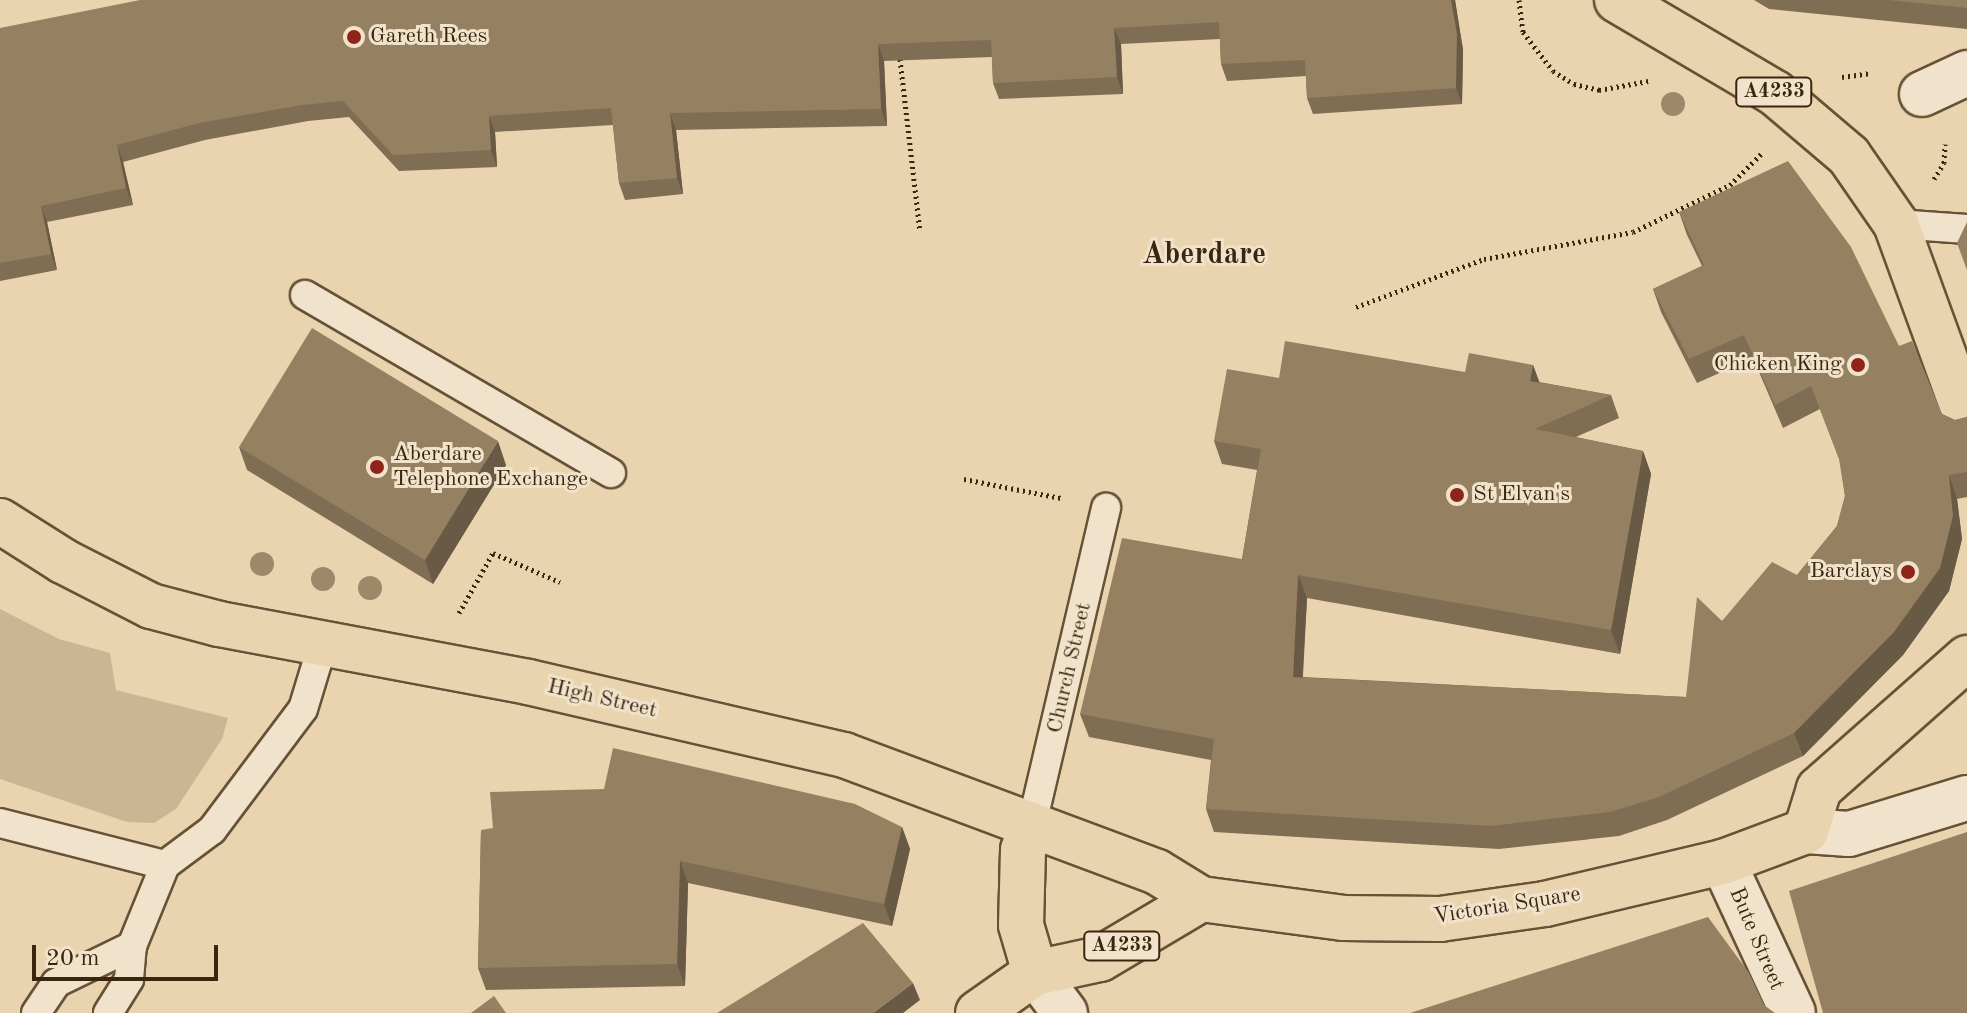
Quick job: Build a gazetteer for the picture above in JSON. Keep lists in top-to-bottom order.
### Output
{
  "streets": {
    "main road": ["A4233", "High Street", "Victoria Square"],
    "street": ["Bute Street"],
    "lane": ["Church Street"]
  },
  "crossings": [
    ["A4233", "High Street"],
    ["A4233", "Victoria Square"],
    ["Church Street", "High Street"],
    ["High Street", "Victoria Square"],
    ["Victoria Square", "Bute Street"]
  ],
  "districts": ["Aberdare"],
  "places": [
    "Gareth Rees",
    "Chicken King",
    "Aberdare Telephone Exchange",
    "St Elvan's",
    "Barclays"
  ],
  "scale_bar": "20 m"
}
